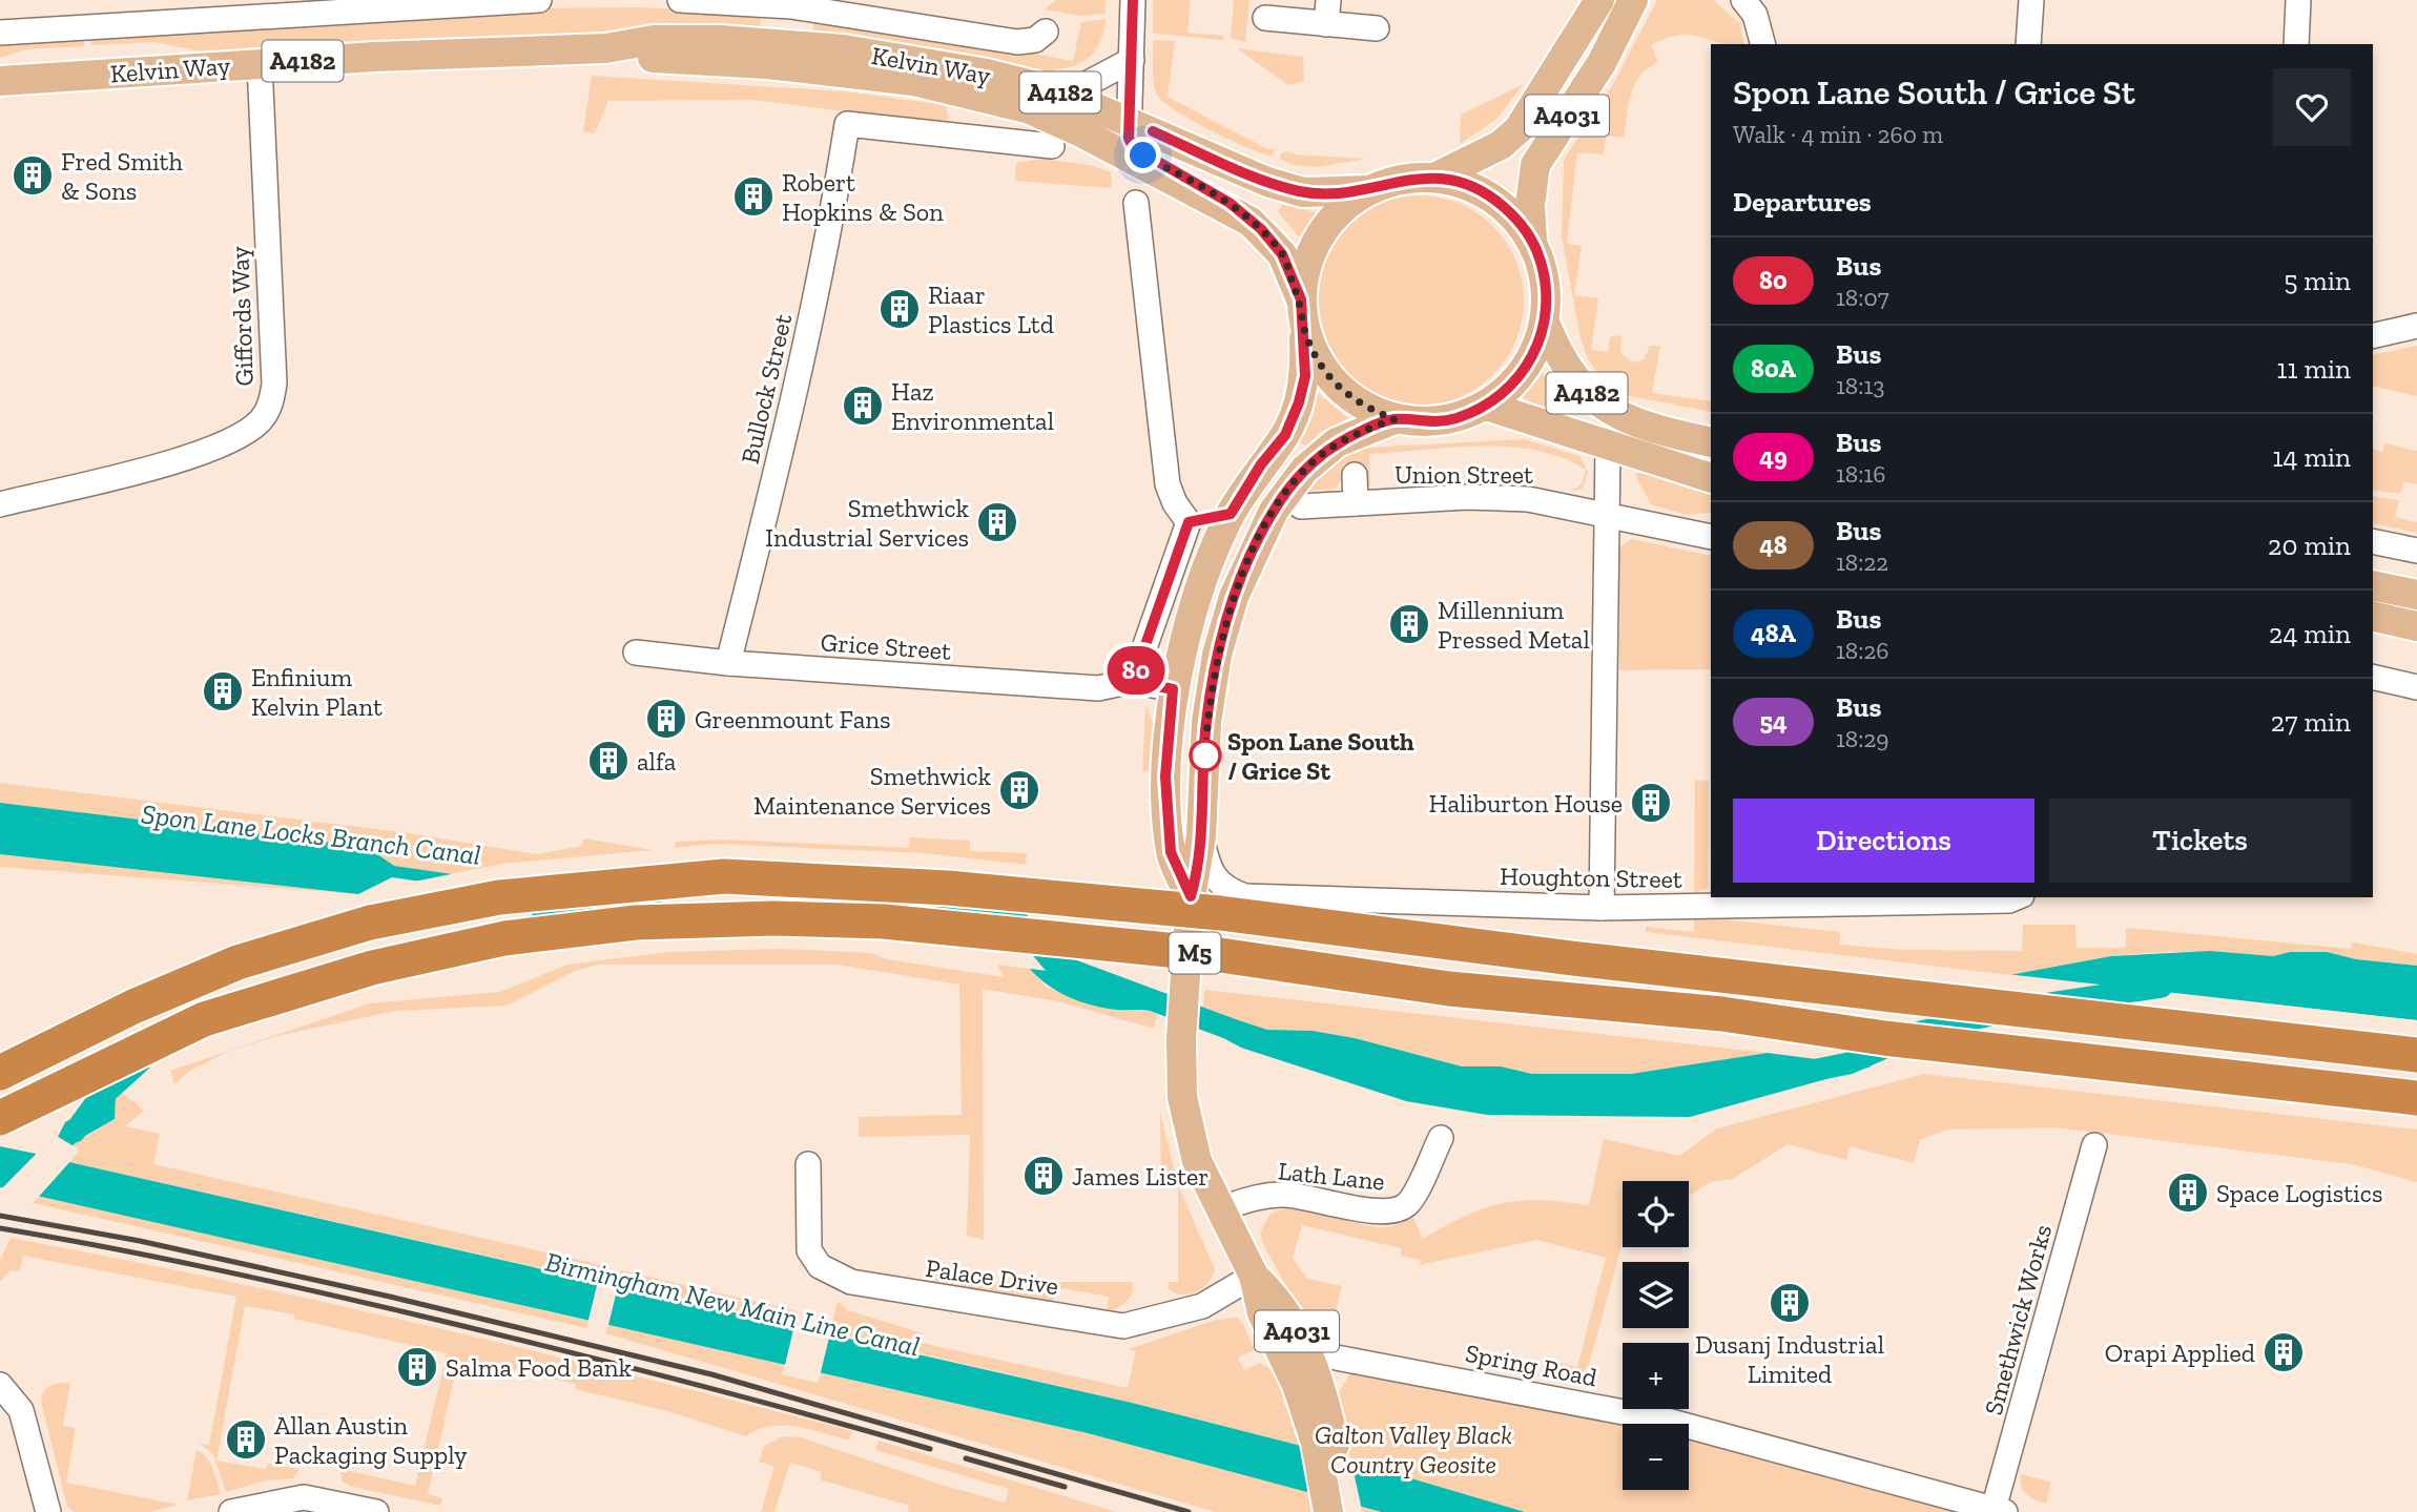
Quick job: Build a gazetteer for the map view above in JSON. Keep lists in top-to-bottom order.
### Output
{
  "streets": {
    "highway": ["M5"],
    "main road": ["A4182", "Kelvin Way", "A4031"],
    "street": [
      "Giffords Way",
      "Bullock Street",
      "Union Street",
      "Grice Street",
      "Houghton Street",
      "Lath Lane",
      "Palace Drive",
      "Smethwick Works",
      "Spring Road"
    ]
  },
  "crossings": [
    ["A4182", "Kelvin Way"],
    ["A4182", "A4031"],
    ["Kelvin Way", "A4031"],
    ["Kelvin Way", "Giffords Way"],
    ["A4031", "Grice Street"],
    ["A4031", "Houghton Street"],
    ["A4031", "Lath Lane"],
    ["A4031", "Palace Drive"],
    ["A4031", "Spring Road"],
    ["Bullock Street", "Grice Street"],
    ["Smethwick Works", "Spring Road"]
  ],
  "water": ["Spon Lane Locks Branch Canal", "Birmingham New Main Line Canal"],
  "parks": ["Galton Valley Black Country Geosite"],
  "places": {
    "building": [
      "Fred Smith & Sons",
      "Robert Hopkins & Son",
      "Riaar Plastics Ltd",
      "Haz Environmental",
      "Smethwick Industrial Services",
      "Millennium Pressed Metal",
      "Enfinium Kelvin Plant",
      "Greenmount Fans",
      "alfa",
      "Smethwick Maintenance Services",
      "Haliburton House",
      "James Lister",
      "Space Logistics",
      "Dusanj Industrial Limited",
      "Orapi Applied",
      "Salma Food Bank",
      "Allan Austin Packaging Supply"
    ],
    "other": ["Spon Lane South / Grice St"]
  },
  "lines": ["bus line 80"],
  "page": {
    "on_map": "80",
    "heading": [
      ["Spon Lane South / Grice St", "Walk · 4 min · 260 m"],
      "Departures"
    ],
    "list": [
      {
        "mark": "80",
        "name": "Bus",
        "note": "18:07",
        "value": "5 min"
      },
      {
        "mark": "80A",
        "name": "Bus",
        "note": "18:13",
        "value": "11 min"
      },
      {
        "mark": "49",
        "name": "Bus",
        "note": "18:16",
        "value": "14 min"
      },
      {
        "mark": "48",
        "name": "Bus",
        "note": "18:22",
        "value": "20 min"
      },
      {
        "mark": "48A",
        "name": "Bus",
        "note": "18:26",
        "value": "24 min"
      },
      {
        "mark": "54",
        "name": "Bus",
        "note": "18:29",
        "value": "27 min"
      }
    ],
    "buttons": ["Directions", "Tickets"],
    "map_buttons": ["+", "−"]
  }
}
